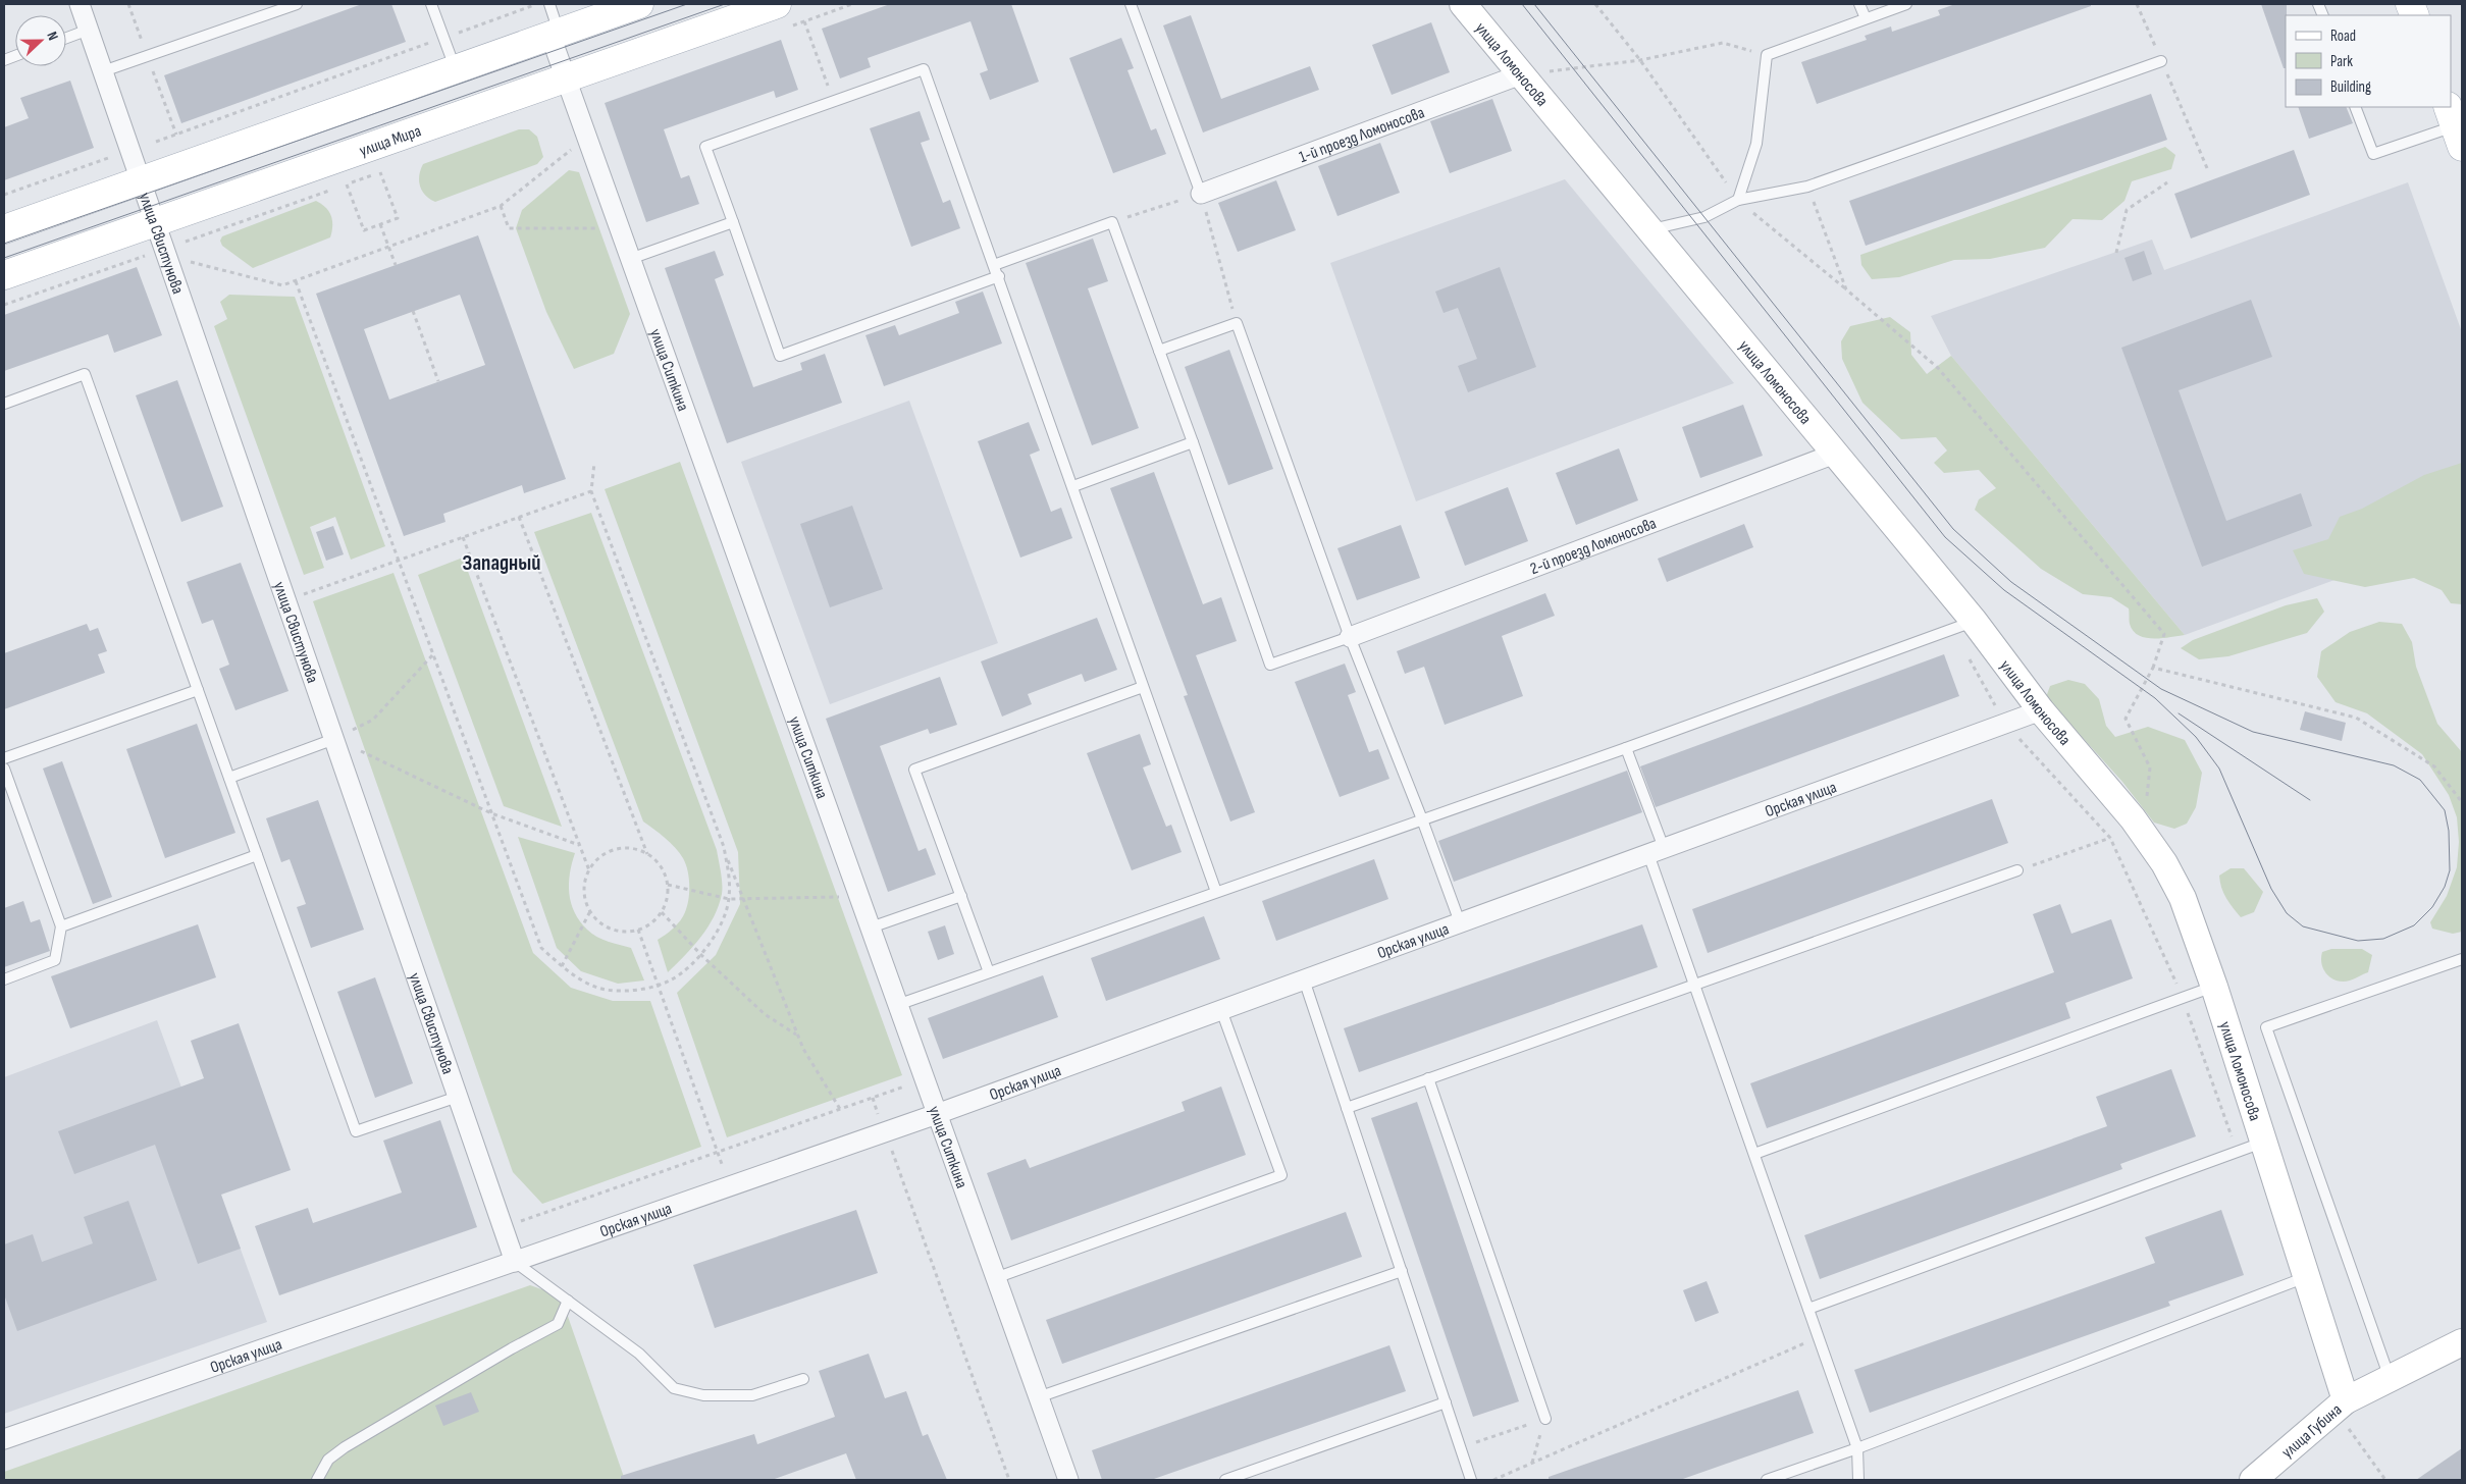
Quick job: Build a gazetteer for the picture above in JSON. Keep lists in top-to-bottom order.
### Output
{
  "streets": {
    "main road": ["улица Мира"],
    "street": [
      "улица Ломоносова",
      "1-й проезд Ломоносова",
      "улица Свистунова",
      "улица Ситкина",
      "2-й проезд Ломоносова",
      "Орская улица",
      "улица Губина"
    ]
  },
  "crossings": [
    ["улица Ломоносова", "1-й проезд Ломоносова"],
    ["улица Ломоносова", "2-й проезд Ломоносова"],
    ["улица Ломоносова", "Орская улица"],
    ["улица Ломоносова", "улица Губина"],
    ["улица Мира", "улица Свистунова"],
    ["улица Мира", "улица Ситкина"],
    ["улица Свистунова", "Орская улица"],
    ["улица Ситкина", "Орская улица"]
  ],
  "districts": ["Западный"],
  "legend": ["Road", "Park", "Building"],
  "north": "right"
}
